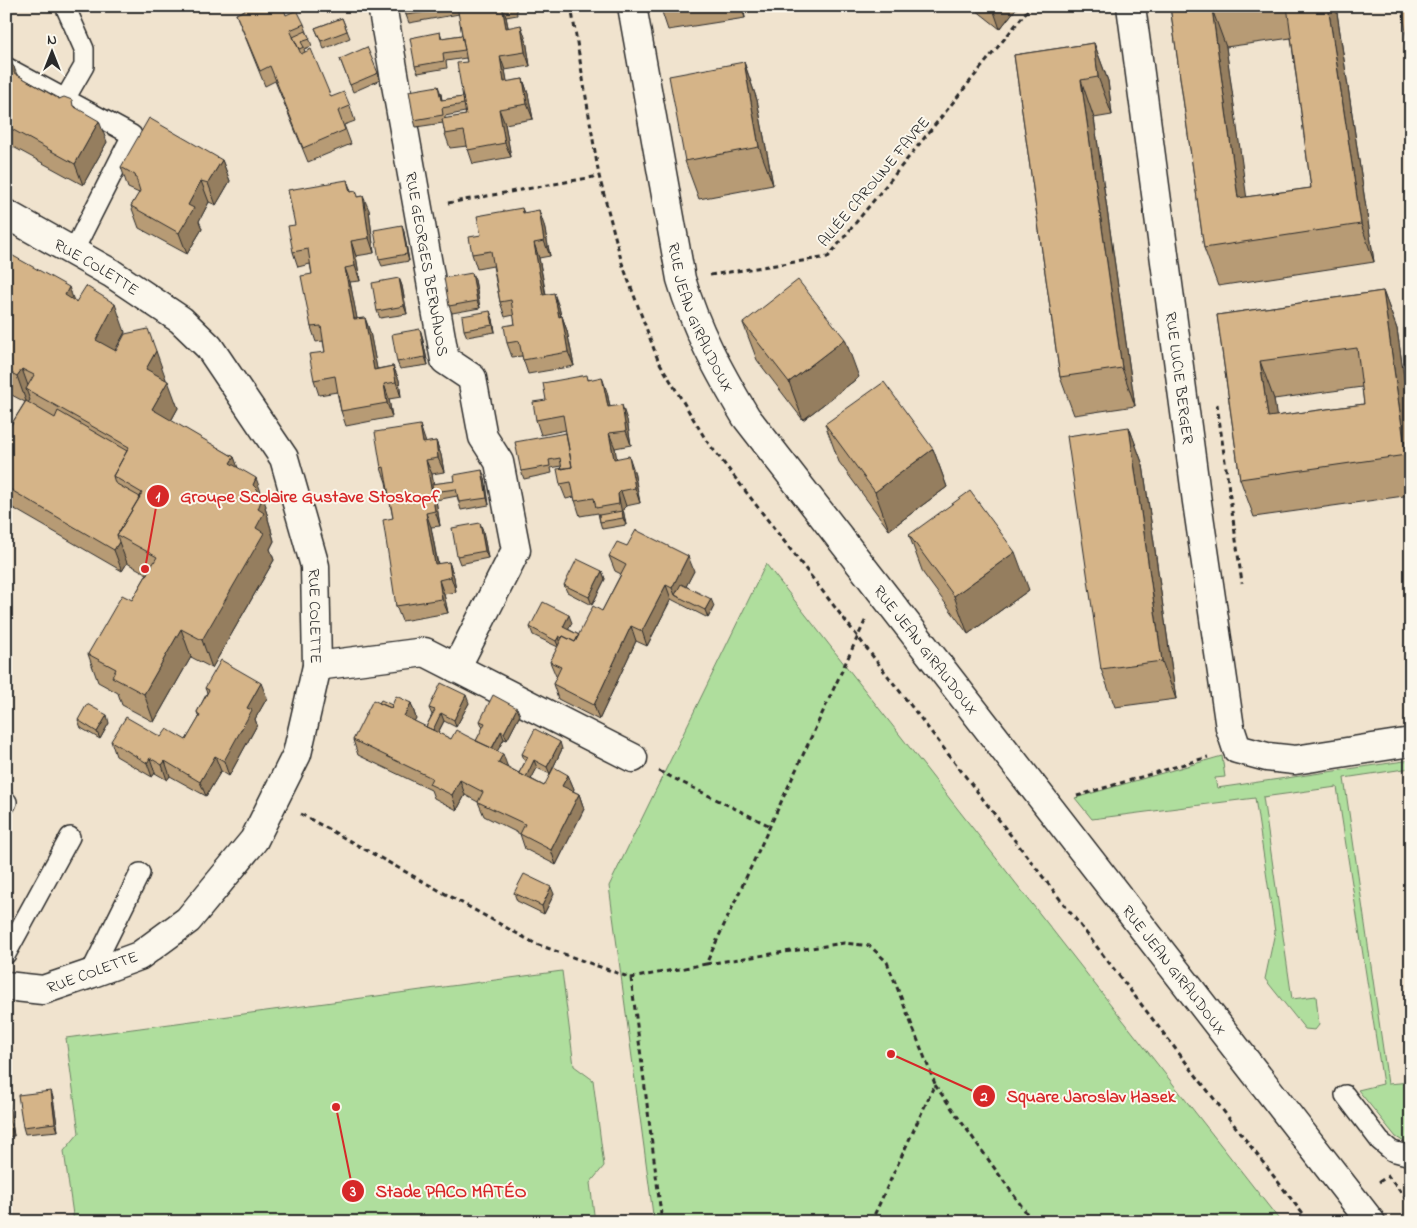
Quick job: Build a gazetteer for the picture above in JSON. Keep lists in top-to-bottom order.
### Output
{
  "streets": {
    "street": [
      "RUE GEORGES BERNANOS",
      "RUE COLETTE",
      "RUE JEAN GIRAUDOUX",
      "RUE LUCIE BERGER"
    ],
    "path": ["ALLÉE CAROLINE FAVRE"]
  },
  "crossings": [
    ["ALLÉE CAROLINE FAVRE", "RUE JEAN GIRAUDOUX"]
  ],
  "places": ["Groupe Scolaire Gustave Stoskopf", "Square Jaroslav Hasek", "Stade PACO MATÉO"],
  "north": "top"
}
